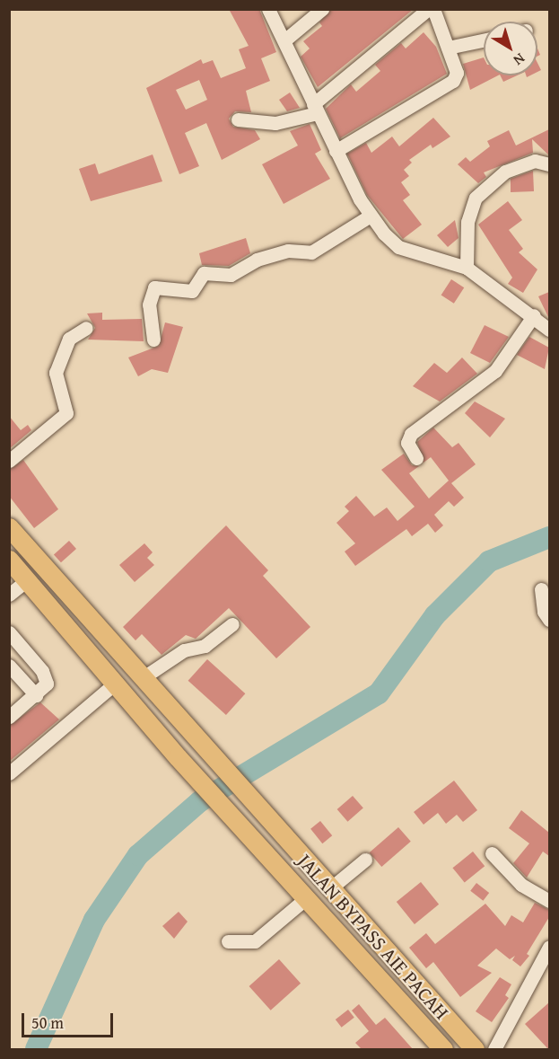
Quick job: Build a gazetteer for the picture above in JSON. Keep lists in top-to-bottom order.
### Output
{
  "streets": {
    "highway": ["JALAN BYPASS AIE PACAH"]
  },
  "scale_bar": "50 m",
  "north": "bottom right"
}
